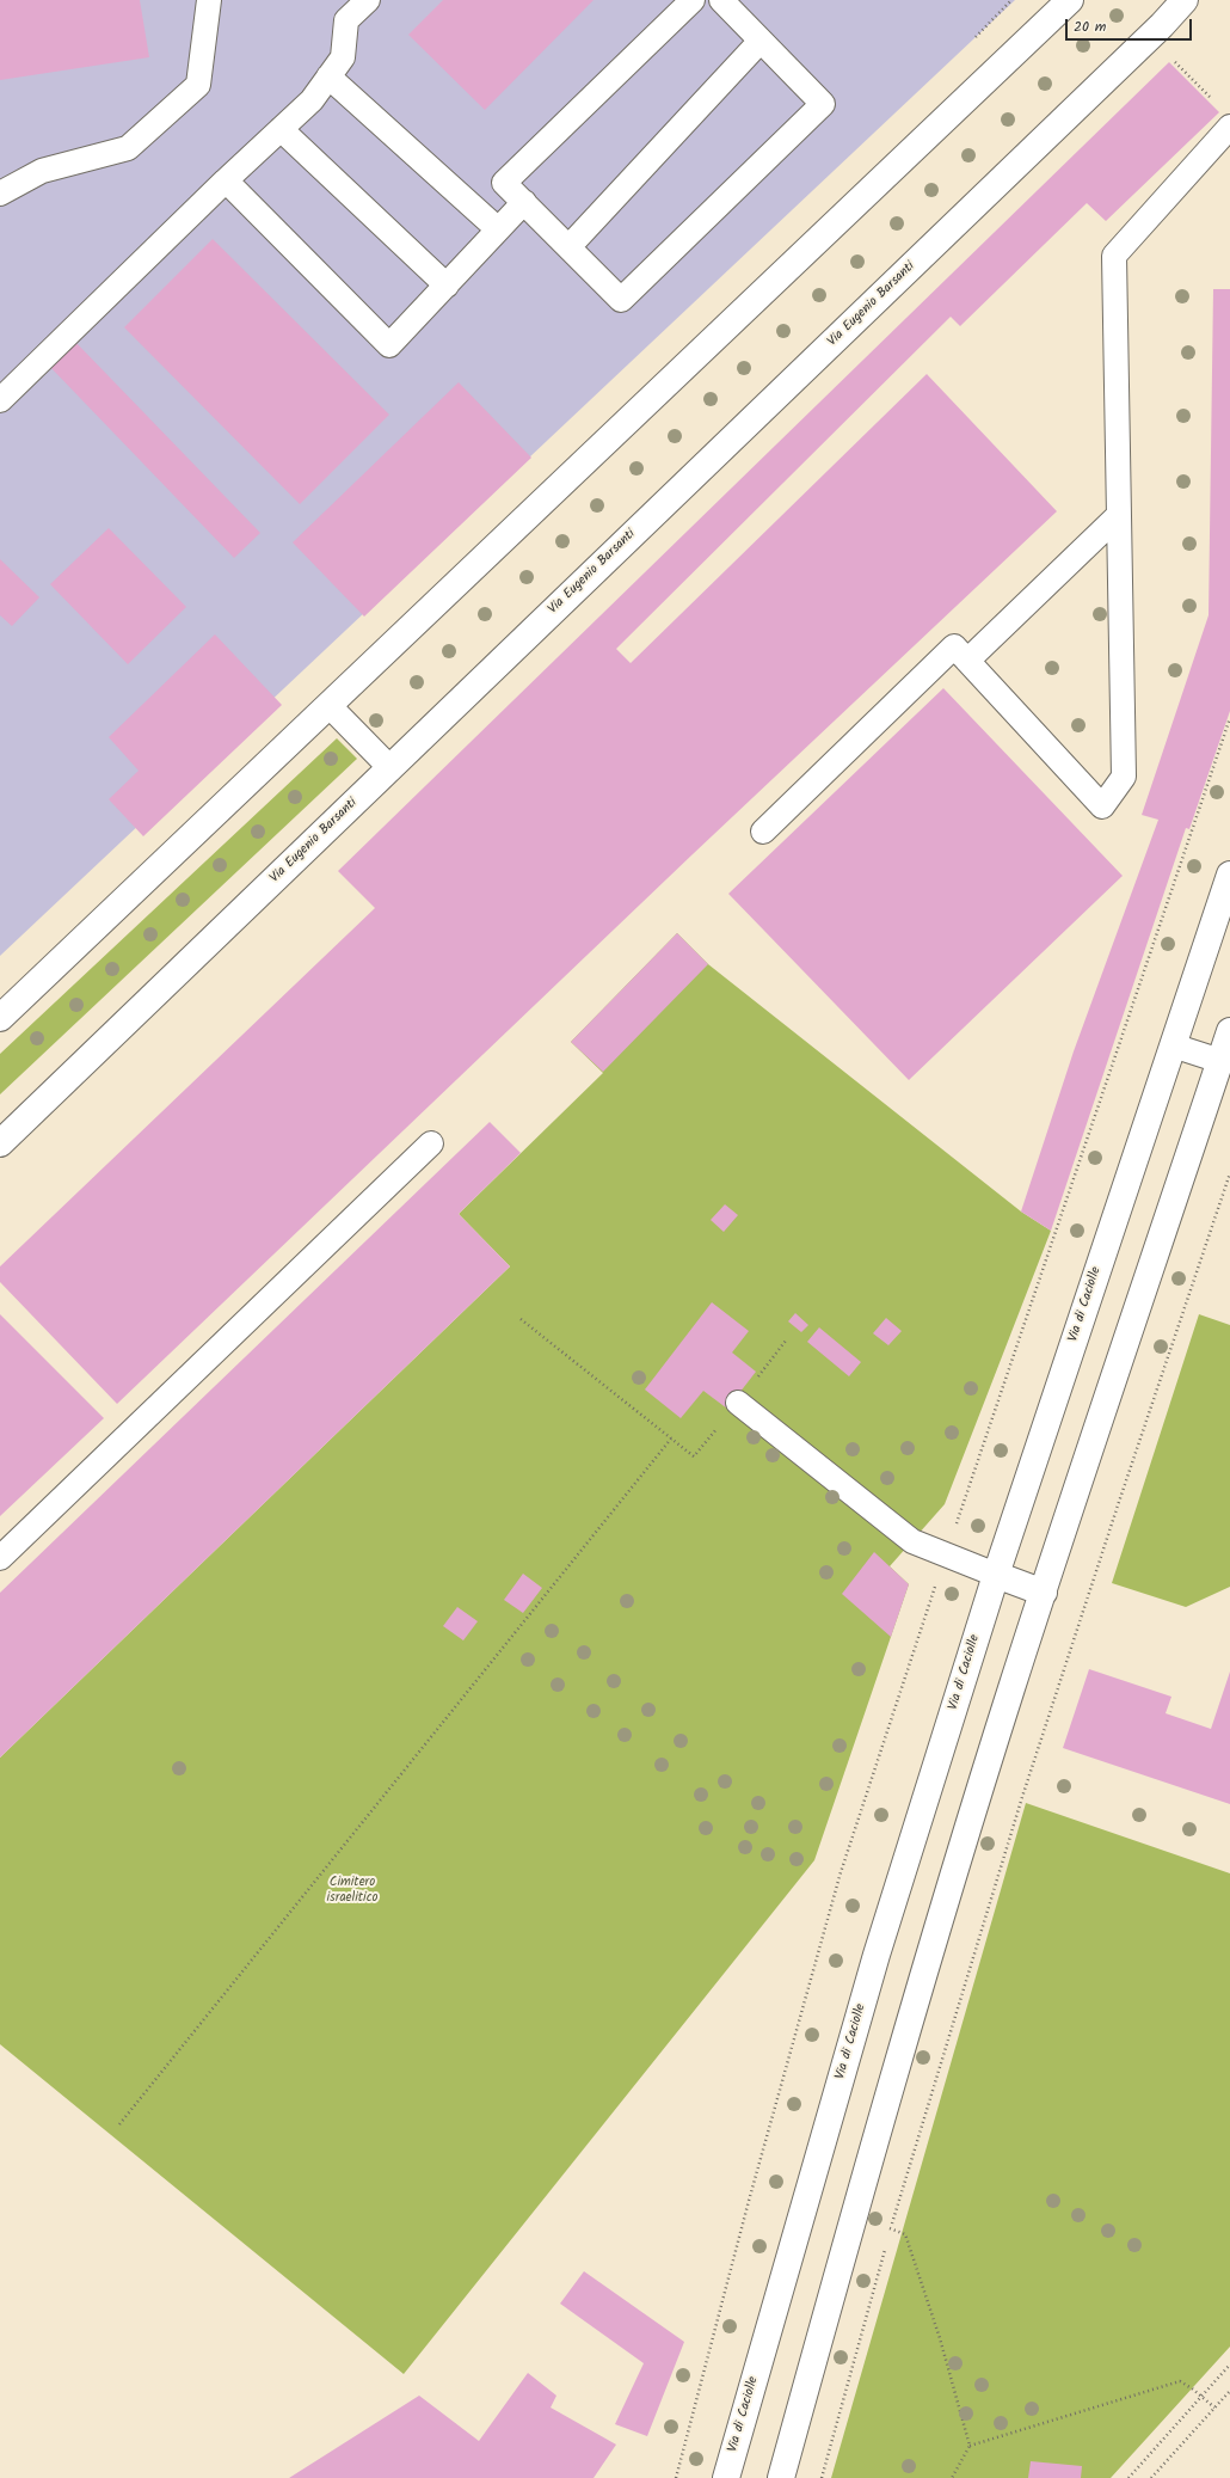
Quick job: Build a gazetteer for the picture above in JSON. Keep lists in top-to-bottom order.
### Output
{
  "streets": {
    "street": ["Via Eugenio Barsanti", "Via di Caciolle"]
  },
  "parks": ["Cimitero israelitico"],
  "scale_bar": "20 m"
}
